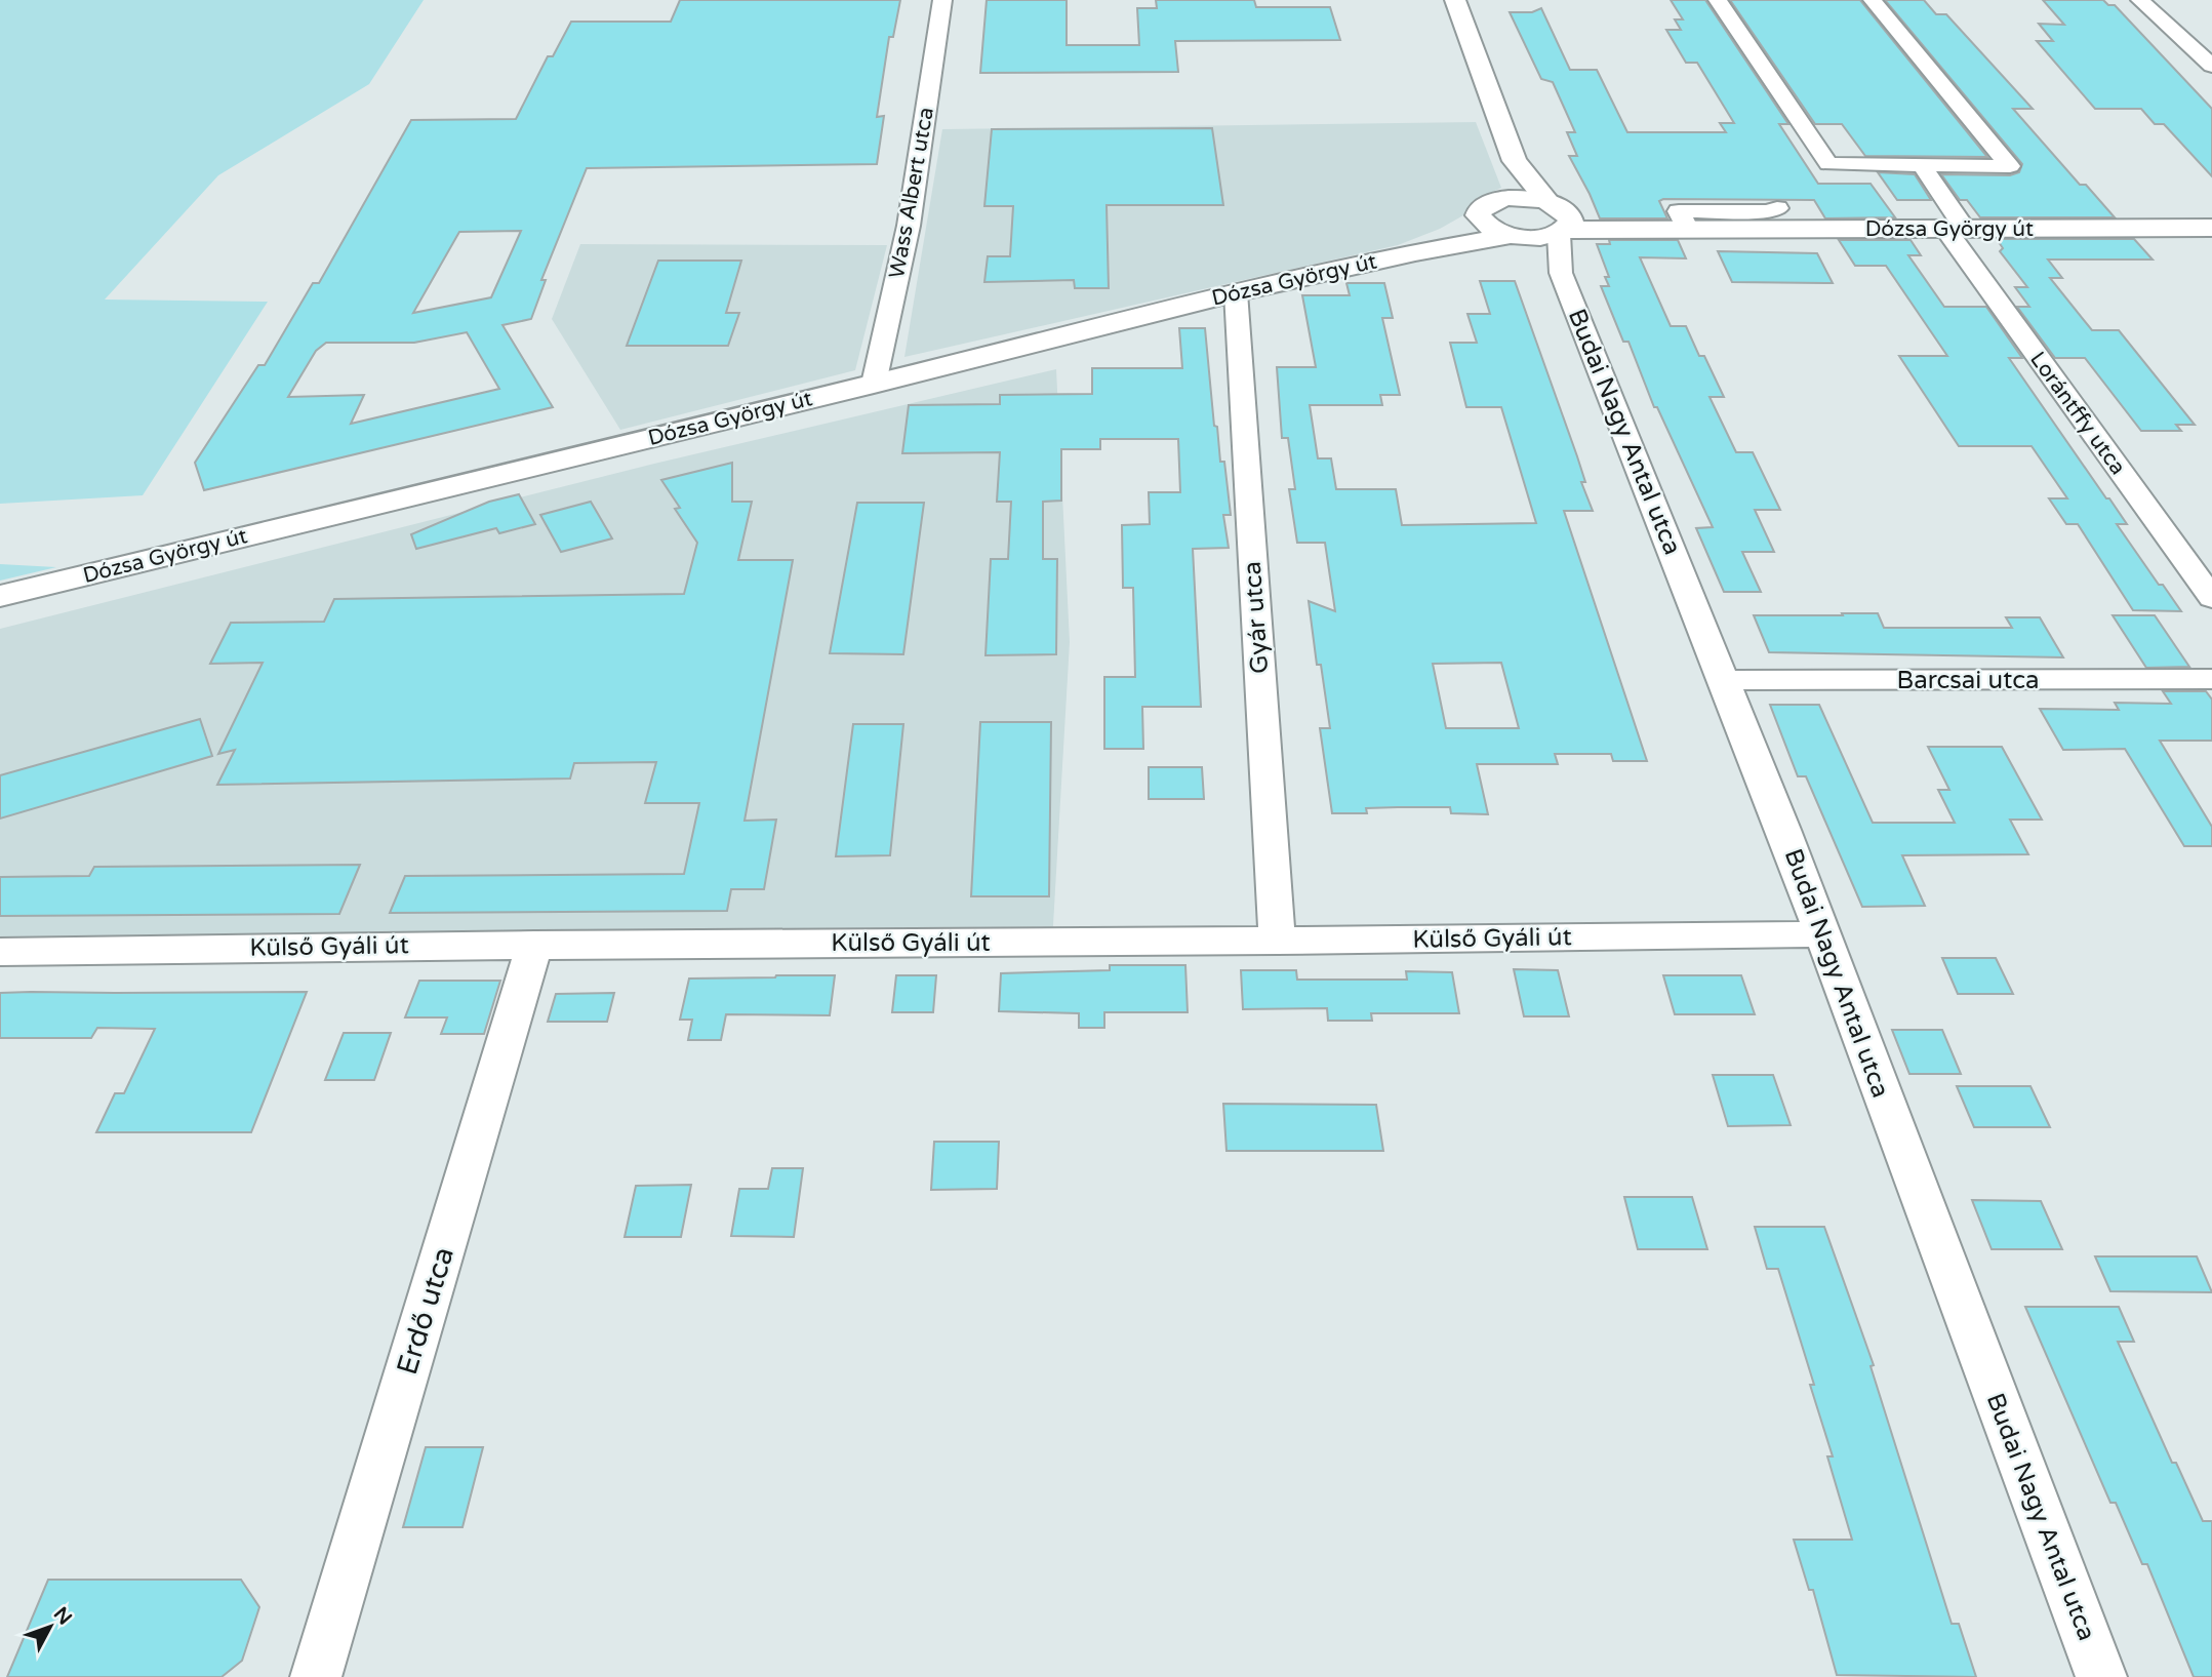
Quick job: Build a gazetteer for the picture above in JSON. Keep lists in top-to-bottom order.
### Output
{
  "streets": {
    "main road": ["Dózsa György út"],
    "street": [
      "Wass Albert utca",
      "Lorántffy utca",
      "Budai Nagy Antal utca",
      "Gyár utca",
      "Barcsai utca",
      "Külső Gyáli út",
      "Erdő utca"
    ]
  },
  "crossings": [
    ["Wass Albert utca", "Dózsa György út"],
    ["Dózsa György út", "Lorántffy utca"],
    ["Dózsa György út", "Budai Nagy Antal utca"],
    ["Dózsa György út", "Gyár utca"],
    ["Budai Nagy Antal utca", "Barcsai utca"],
    ["Budai Nagy Antal utca", "Külső Gyáli út"],
    ["Gyár utca", "Külső Gyáli út"],
    ["Külső Gyáli út", "Erdő utca"]
  ],
  "north": "top right"
}
